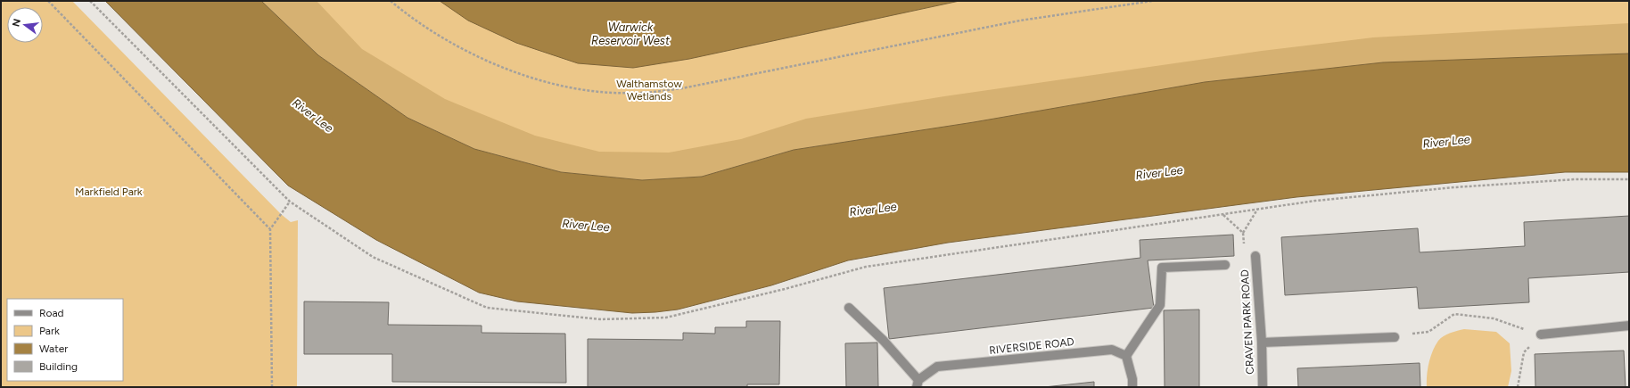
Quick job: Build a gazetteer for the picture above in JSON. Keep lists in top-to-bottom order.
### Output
{
  "streets": {
    "street": ["CRAVEN PARK ROAD", "RIVERSIDE ROAD"]
  },
  "water": ["Warwick Reservoir West", "River Lee"],
  "parks": ["Walthamstow Wetlands", "Markfield Park"],
  "legend": [
    "Road",
    "Park",
    "Water",
    "Building"
  ],
  "north": "left"
}
